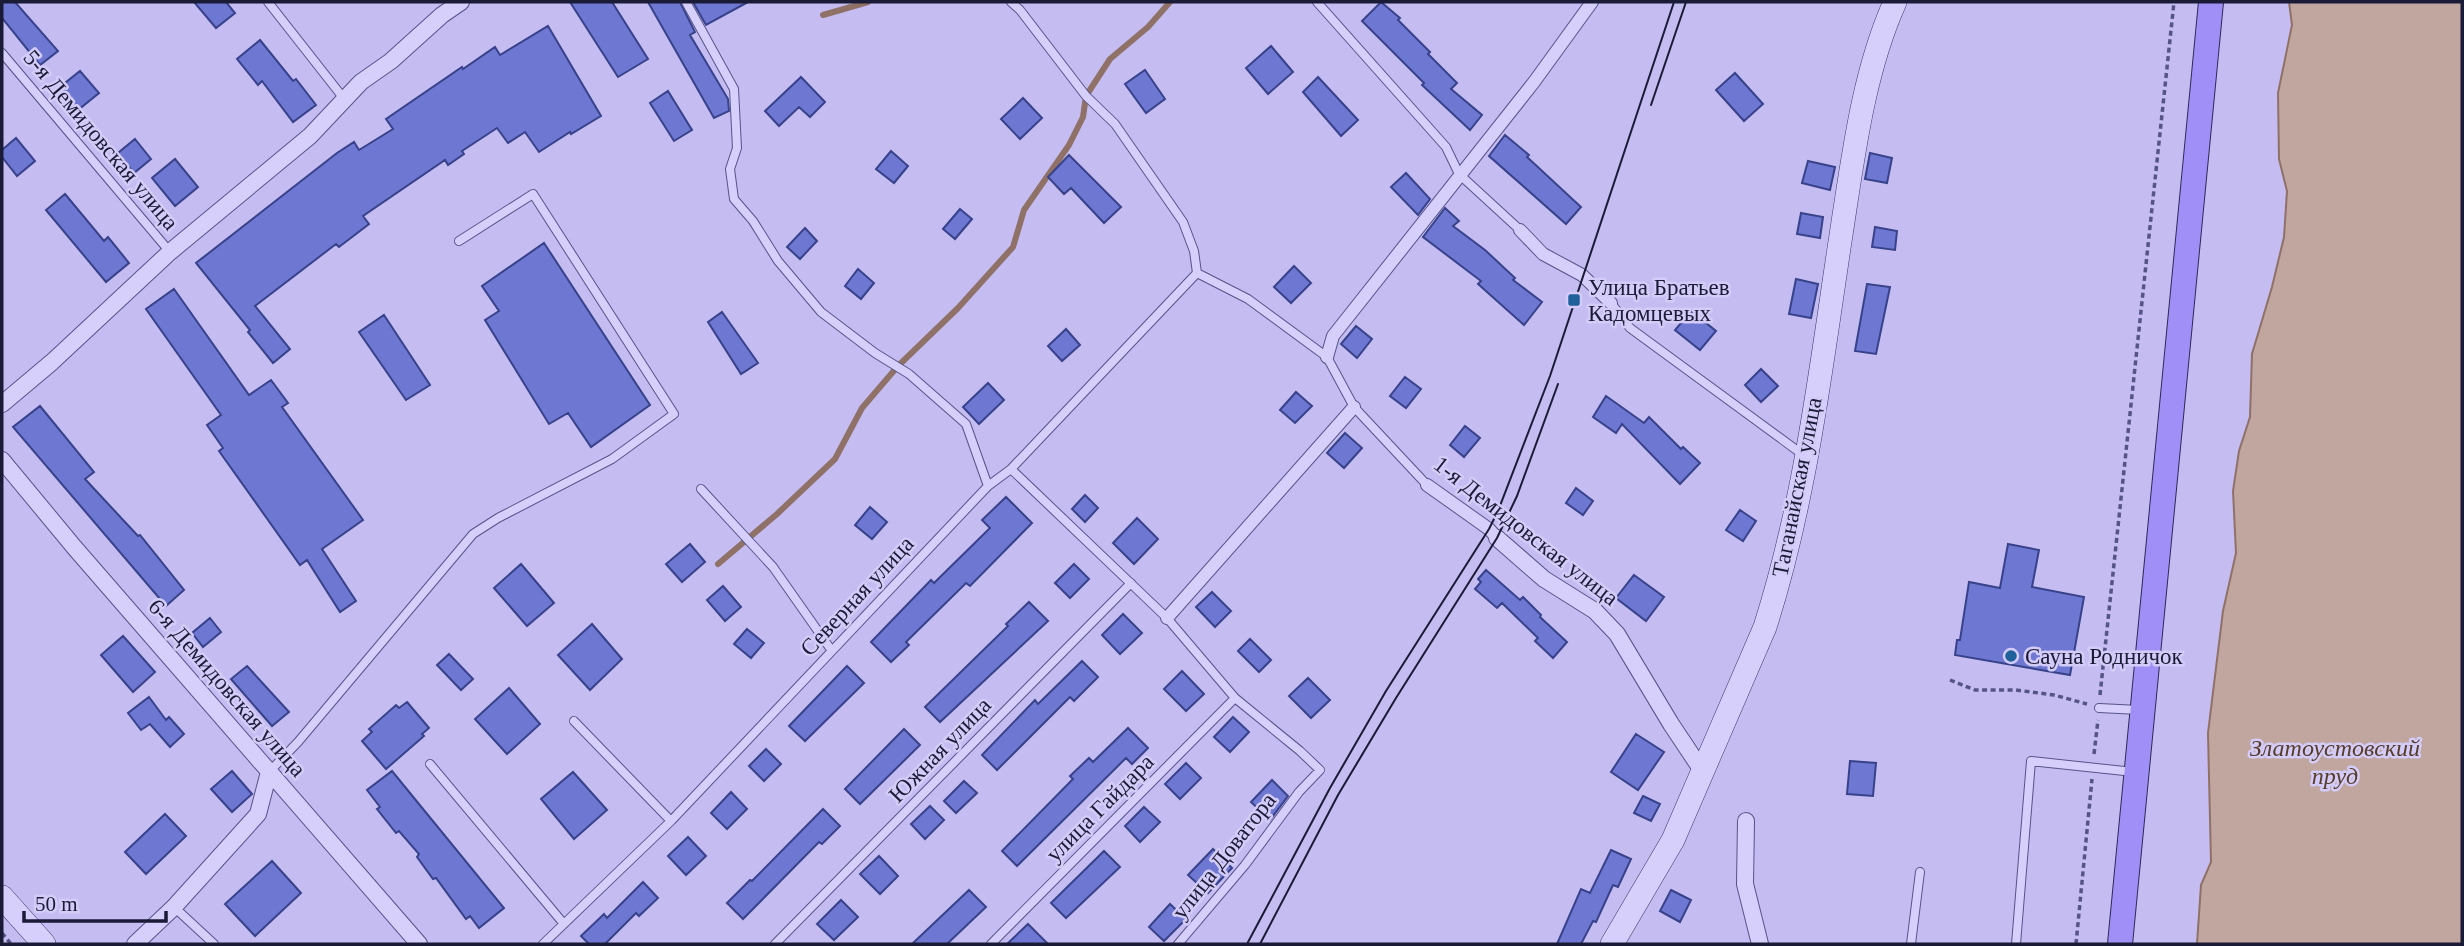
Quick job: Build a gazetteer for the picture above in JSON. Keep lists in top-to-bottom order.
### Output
{
  "streets": {
    "main road": ["Таганайская улица"],
    "street": ["1-я Демидовская улица", "6-я Демидовская улица"],
    "lane": [
      "5-я Демидовская улица",
      "Северная улица",
      "Южная улица",
      "улица Гайдара",
      "улица Доватора"
    ]
  },
  "crossings": [
    ["Таганайская улица", "1-я Демидовская улица"],
    ["1-я Демидовская улица", "Северная улица"],
    ["улица Гайдара", "улица Доватора"]
  ],
  "water": ["Златоустовский пруд"],
  "places": {
    "transit": ["Улица Братьев Кадомцевых"],
    "other": ["Сауна Родничок"]
  },
  "scale_bar": "50 m"
}
